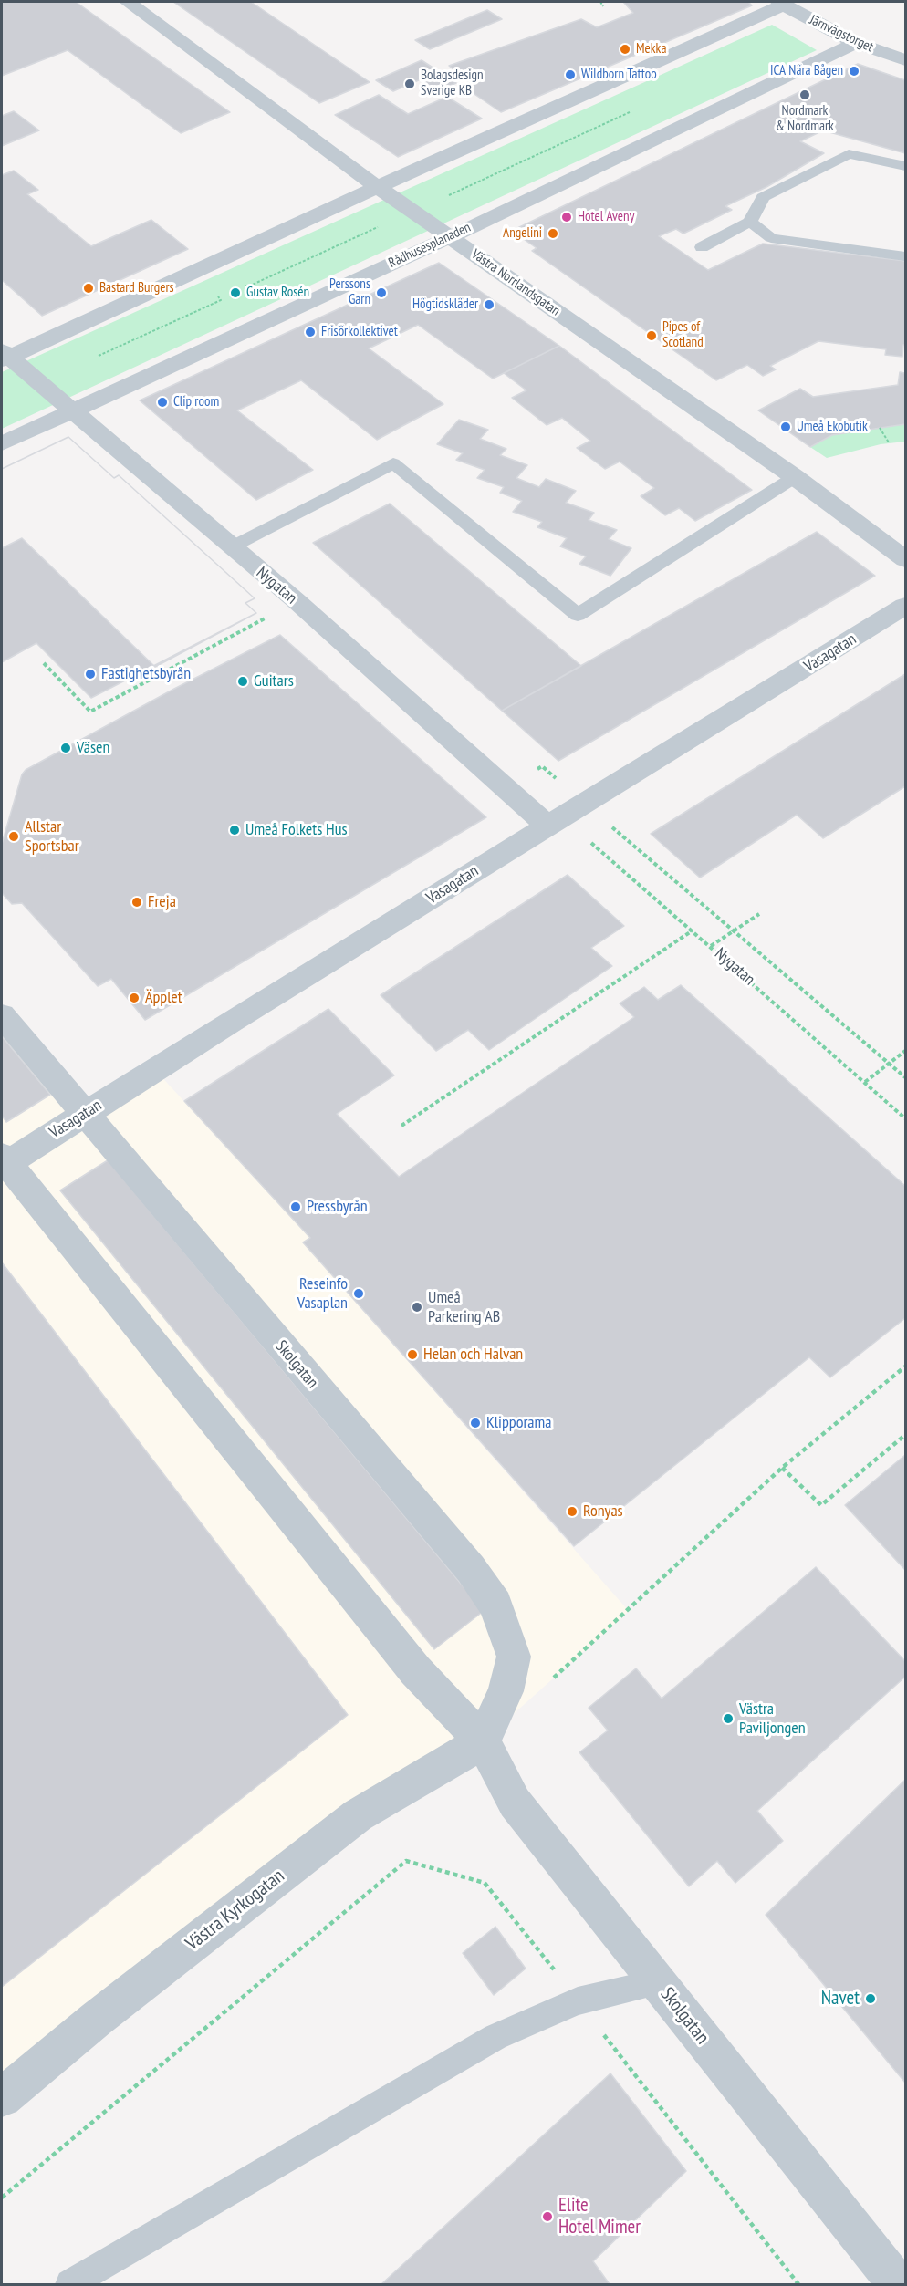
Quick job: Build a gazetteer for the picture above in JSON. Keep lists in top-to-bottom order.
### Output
{
  "streets": {
    "street": [
      "Järnvägstorget",
      "Rådhusesplanaden",
      "Västra Norrlandsgatan",
      "Nygatan",
      "Vasagatan",
      "Skolgatan",
      "Västra Kyrkogatan"
    ]
  },
  "crossings": [
    ["Järnvägstorget", "Rådhusesplanaden"],
    ["Rådhusesplanaden", "Västra Norrlandsgatan"],
    ["Rådhusesplanaden", "Nygatan"],
    ["Nygatan", "Vasagatan"],
    ["Vasagatan", "Skolgatan"],
    ["Skolgatan", "Västra Kyrkogatan"]
  ],
  "places": [
    "Mekka",
    "ICA Nära Bågen",
    "Wildborn Tattoo",
    "Bolagsdesign Sverige KB",
    "Nordmark & Nordmark",
    "Hotel Aveny",
    "Angelini",
    "Bastard Burgers",
    "Gustav Rosén",
    "Perssons Garn",
    "Högtidskläder",
    "Frisörkollektivet",
    "Pipes of Scotland",
    "Clip room",
    "Umeå Ekobutik",
    "Fastighetsbyrån",
    "Guitars",
    "Väsen",
    "Umeå Folkets Hus",
    "Allstar Sportsbar",
    "Freja",
    "Äpplet",
    "Pressbyrån",
    "Reseinfo Vasaplan",
    "Umeå Parkering AB",
    "Helan och Halvan",
    "Klipporama",
    "Ronyas",
    "Västra Paviljongen",
    "Navet",
    "Elite Hotel Mimer"
  ]
}
